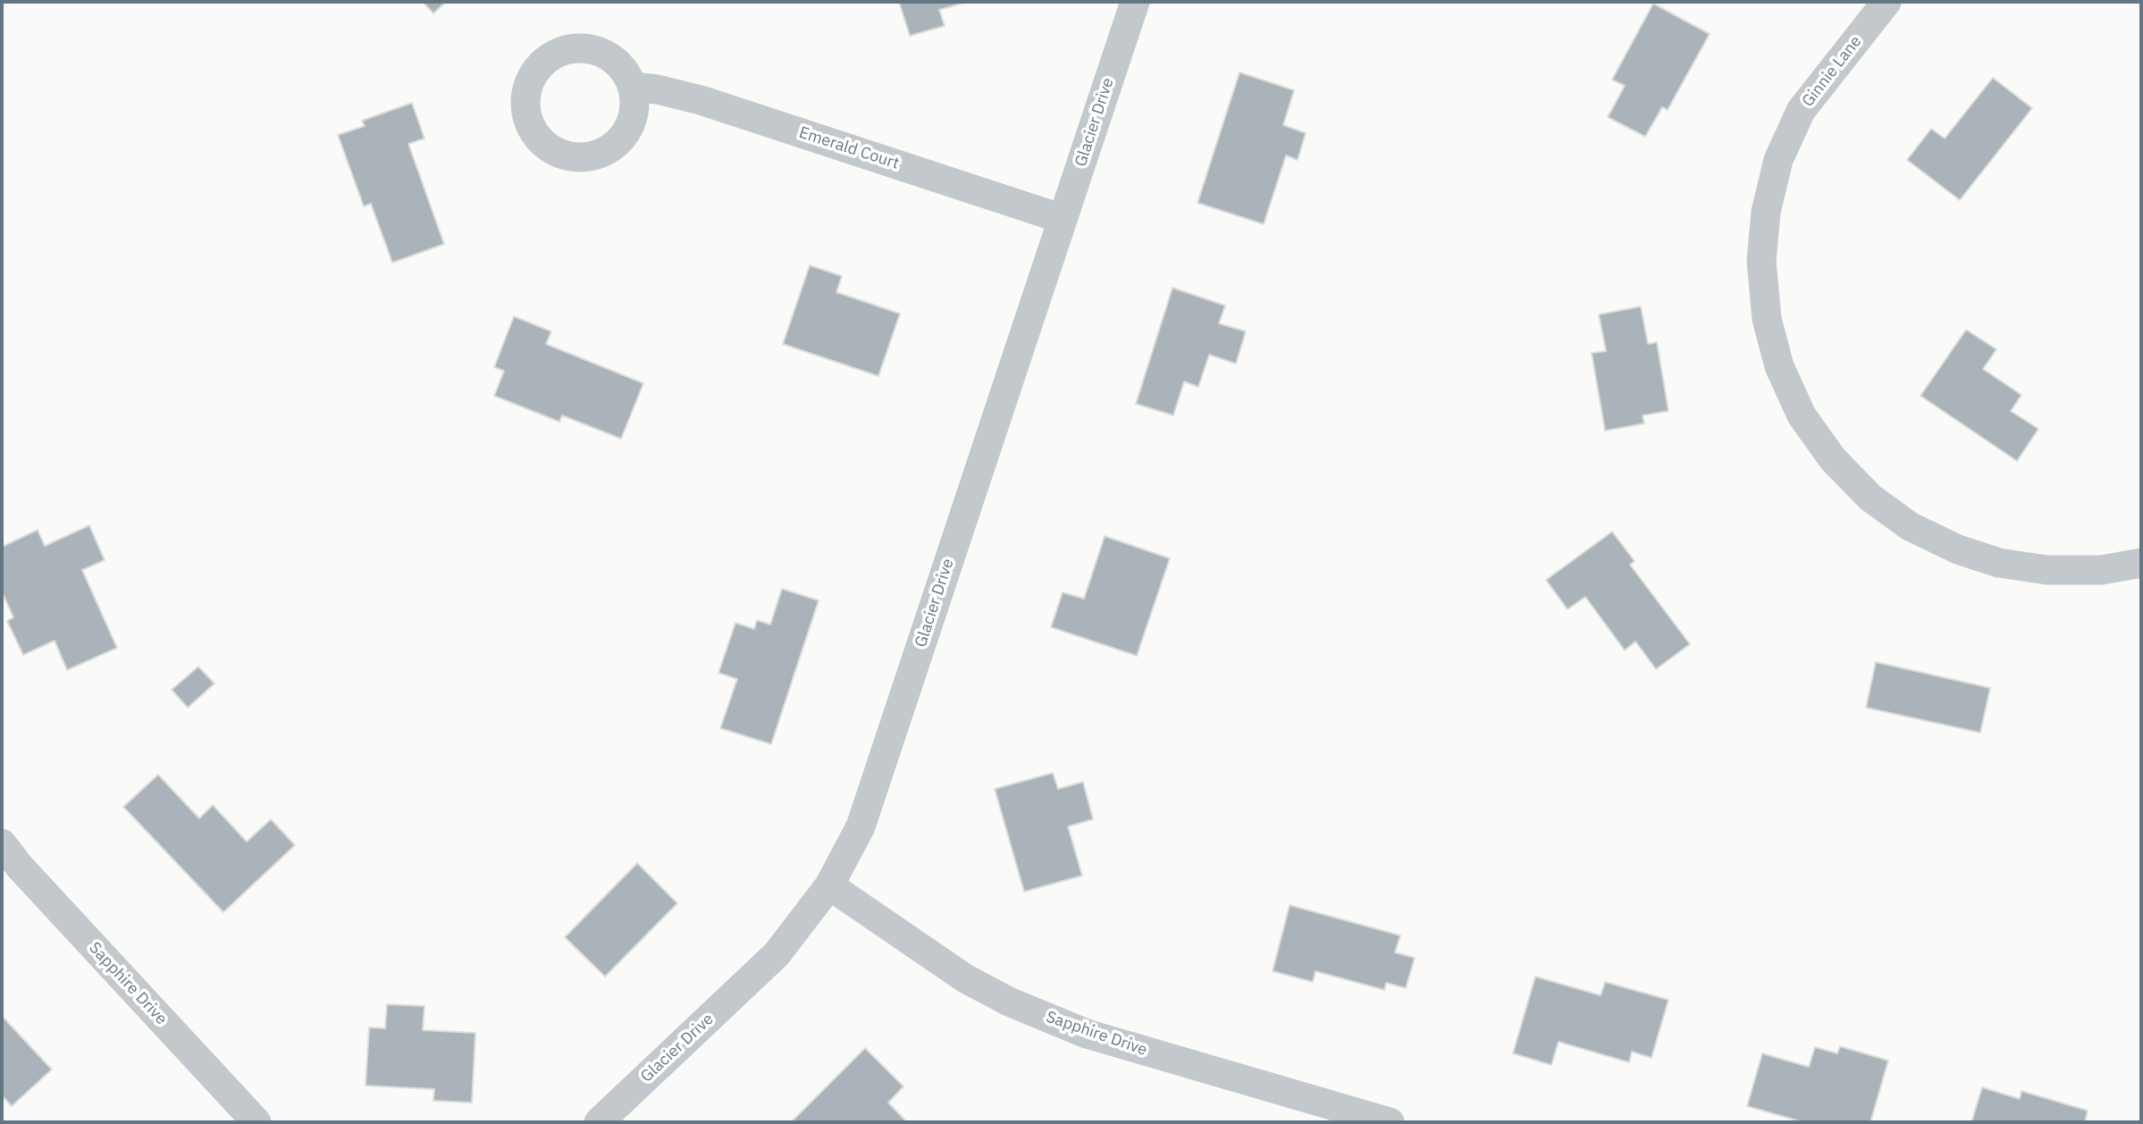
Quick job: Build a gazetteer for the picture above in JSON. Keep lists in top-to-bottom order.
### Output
{
  "streets": {
    "street": [
      "Ginnie Lane",
      "Glacier Drive",
      "Emerald Court",
      "Sapphire Drive"
    ]
  },
  "crossings": [
    ["Glacier Drive", "Emerald Court"],
    ["Glacier Drive", "Sapphire Drive"]
  ]
}
